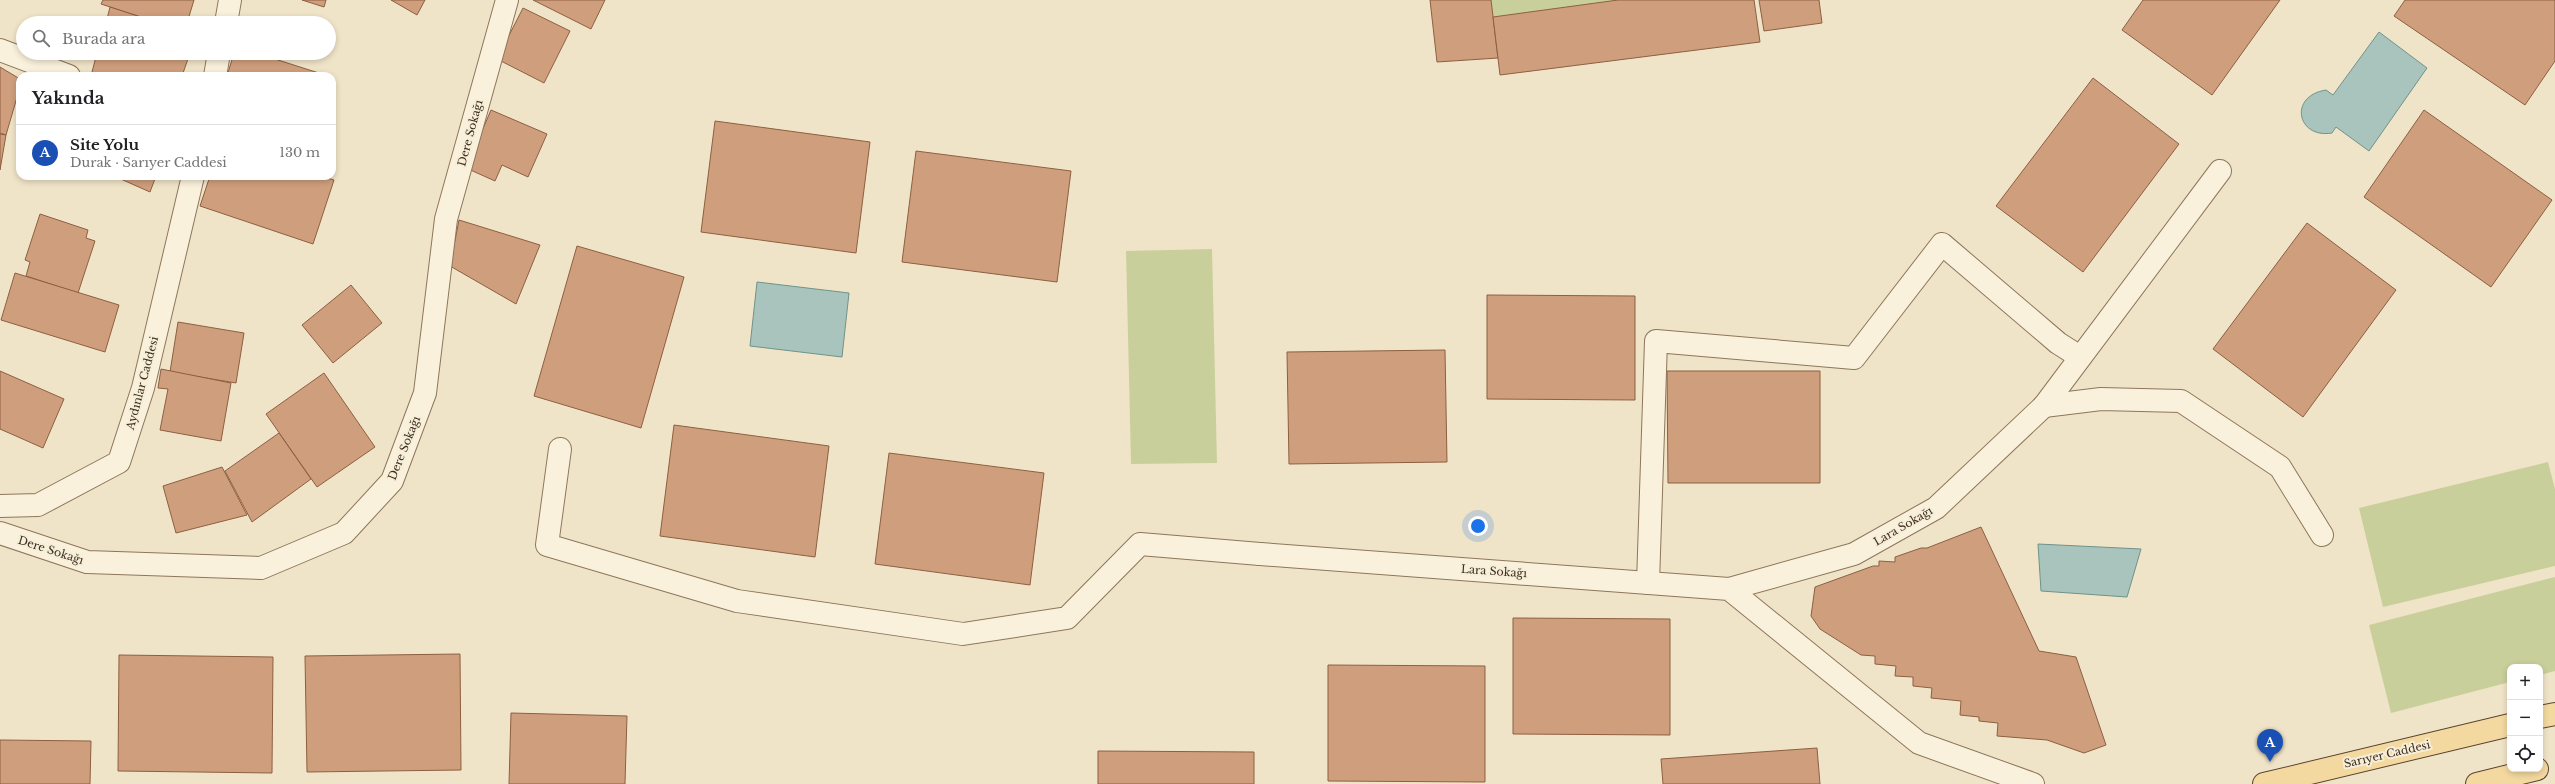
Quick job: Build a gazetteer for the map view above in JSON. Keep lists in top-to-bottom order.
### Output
{
  "streets": {
    "main road": ["Sarıyer Caddesi"],
    "street": ["Dere Sokağı", "Aydınlar Caddesi", "Lara Sokağı"]
  },
  "page": {
    "search": "Burada ara",
    "heading": "Yakında",
    "list": [
      {
        "mark": "A",
        "name": "Site Yolu",
        "note": "Durak · Sarıyer Caddesi",
        "value": "130 m"
      }
    ],
    "map_buttons": ["+", "−"],
    "pins": "A"
  }
}
